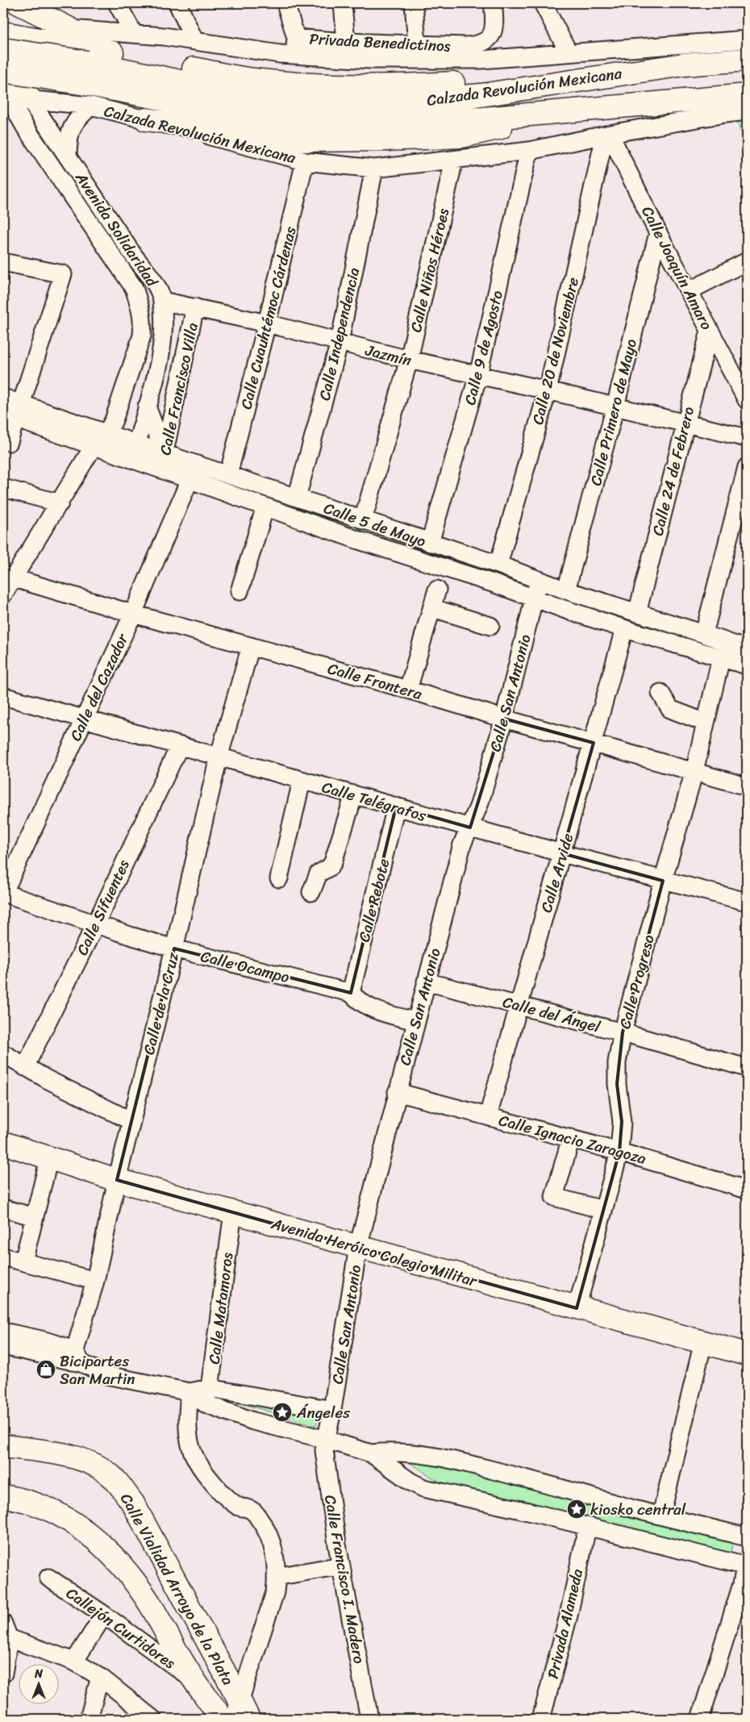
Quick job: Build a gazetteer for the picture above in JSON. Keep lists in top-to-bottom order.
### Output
{
  "streets": {
    "main road": [
      "Calzada Revolución Mexicana",
      "Avenida Solidaridad",
      "Avenida Heróico Colegio Militar",
      "Calle Vialidad Arroyo de la Plata"
    ],
    "street": [
      "Privada Benedictinos",
      "Calle Joaquín Amaro",
      "Calle Niños Héroes",
      "Calle Cuauhtémoc Cárdenas",
      "Calle Independencia",
      "Calle 9 de Agosto",
      "Calle 20 de Noviembre",
      "Jazmín",
      "Calle Francisco Villa",
      "Calle Primero de Mayo",
      "Calle 24 de Febrero",
      "Calle 5 de Mayo",
      "Calle Frontera",
      "Calle del Cazador",
      "Calle San Antonio",
      "Calle Telégrafos",
      "Calle Arvide",
      "Calle Rebote",
      "Calle Sifuentes",
      "Calle Ocampo",
      "Calle Progreso",
      "Calle de la Cruz",
      "Calle del Ángel",
      "Calle Ignacio Zaragoza",
      "Calle Matamoros",
      "Calle Francisco I. Madero",
      "Privada Alameda",
      "Callejón Curtidores"
    ]
  },
  "crossings": [
    ["Privada Benedictinos", "Calzada Revolución Mexicana"],
    ["Calzada Revolución Mexicana", "Avenida Solidaridad"],
    ["Calzada Revolución Mexicana", "Calle Joaquín Amaro"],
    ["Calzada Revolución Mexicana", "Calle Niños Héroes"],
    ["Calzada Revolución Mexicana", "Calle Cuauhtémoc Cárdenas"],
    ["Calzada Revolución Mexicana", "Calle Independencia"],
    ["Calzada Revolución Mexicana", "Calle 9 de Agosto"],
    ["Calzada Revolución Mexicana", "Calle 20 de Noviembre"],
    ["Avenida Solidaridad", "Jazmín"],
    ["Avenida Solidaridad", "Calle 5 de Mayo"],
    ["Avenida Solidaridad", "Calle Frontera"],
    ["Calle Joaquín Amaro", "Calle 20 de Noviembre"],
    ["Calle Joaquín Amaro", "Calle Primero de Mayo"],
    ["Calle Joaquín Amaro", "Calle 24 de Febrero"],
    ["Calle Niños Héroes", "Jazmín"],
    ["Calle Niños Héroes", "Calle 5 de Mayo"],
    ["Calle Cuauhtémoc Cárdenas", "Jazmín"],
    ["Calle Cuauhtémoc Cárdenas", "Calle 5 de Mayo"],
    ["Calle Independencia", "Jazmín"],
    ["Calle Independencia", "Calle 5 de Mayo"],
    ["Calle 9 de Agosto", "Jazmín"],
    ["Calle 9 de Agosto", "Calle 5 de Mayo"],
    ["Calle 20 de Noviembre", "Jazmín"],
    ["Calle 20 de Noviembre", "Calle 5 de Mayo"],
    ["Jazmín", "Calle Francisco Villa"],
    ["Jazmín", "Calle Primero de Mayo"],
    ["Jazmín", "Calle 24 de Febrero"],
    ["Calle Francisco Villa", "Calle 5 de Mayo"],
    ["Calle Primero de Mayo", "Calle 5 de Mayo"],
    ["Calle 24 de Febrero", "Calle 5 de Mayo"],
    ["Calle 5 de Mayo", "Calle del Cazador"],
    ["Calle 5 de Mayo", "Calle San Antonio"],
    ["Calle 5 de Mayo", "Calle Arvide"],
    ["Calle 5 de Mayo", "Calle Progreso"],
    ["Calle Frontera", "Calle del Cazador"],
    ["Calle Frontera", "Calle San Antonio"],
    ["Calle Frontera", "Calle Arvide"],
    ["Calle Frontera", "Calle Progreso"],
    ["Calle Frontera", "Calle de la Cruz"],
    ["Calle del Cazador", "Calle Telégrafos"],
    ["Calle del Cazador", "Calle Ocampo"],
    ["Calle San Antonio", "Calle Telégrafos"],
    ["Calle San Antonio", "Calle Ocampo"],
    ["Calle San Antonio", "Calle del Ángel"],
    ["Calle San Antonio", "Calle Ignacio Zaragoza"],
    ["Calle San Antonio", "Avenida Heróico Colegio Militar"],
    ["Calle San Antonio", "Calle Francisco I. Madero"],
    ["Calle Telégrafos", "Calle Arvide"],
    ["Calle Telégrafos", "Calle Rebote"],
    ["Calle Telégrafos", "Calle Sifuentes"],
    ["Calle Telégrafos", "Calle Progreso"],
    ["Calle Telégrafos", "Calle de la Cruz"],
    ["Calle Arvide", "Calle del Ángel"],
    ["Calle Arvide", "Calle Ignacio Zaragoza"],
    ["Calle Rebote", "Calle Ocampo"],
    ["Calle Sifuentes", "Calle Ocampo"],
    ["Calle Ocampo", "Calle de la Cruz"],
    ["Calle Progreso", "Calle del Ángel"],
    ["Calle Progreso", "Calle Ignacio Zaragoza"],
    ["Calle Progreso", "Avenida Heróico Colegio Militar"],
    ["Calle de la Cruz", "Avenida Heróico Colegio Militar"],
    ["Avenida Heróico Colegio Militar", "Calle Matamoros"],
    ["Calle Vialidad Arroyo de la Plata", "Callejón Curtidores"]
  ],
  "places": {
    "shop": ["Bicipartes San Martin"],
    "place": ["Ángeles", "kiosko central"]
  },
  "north": "top"
}
